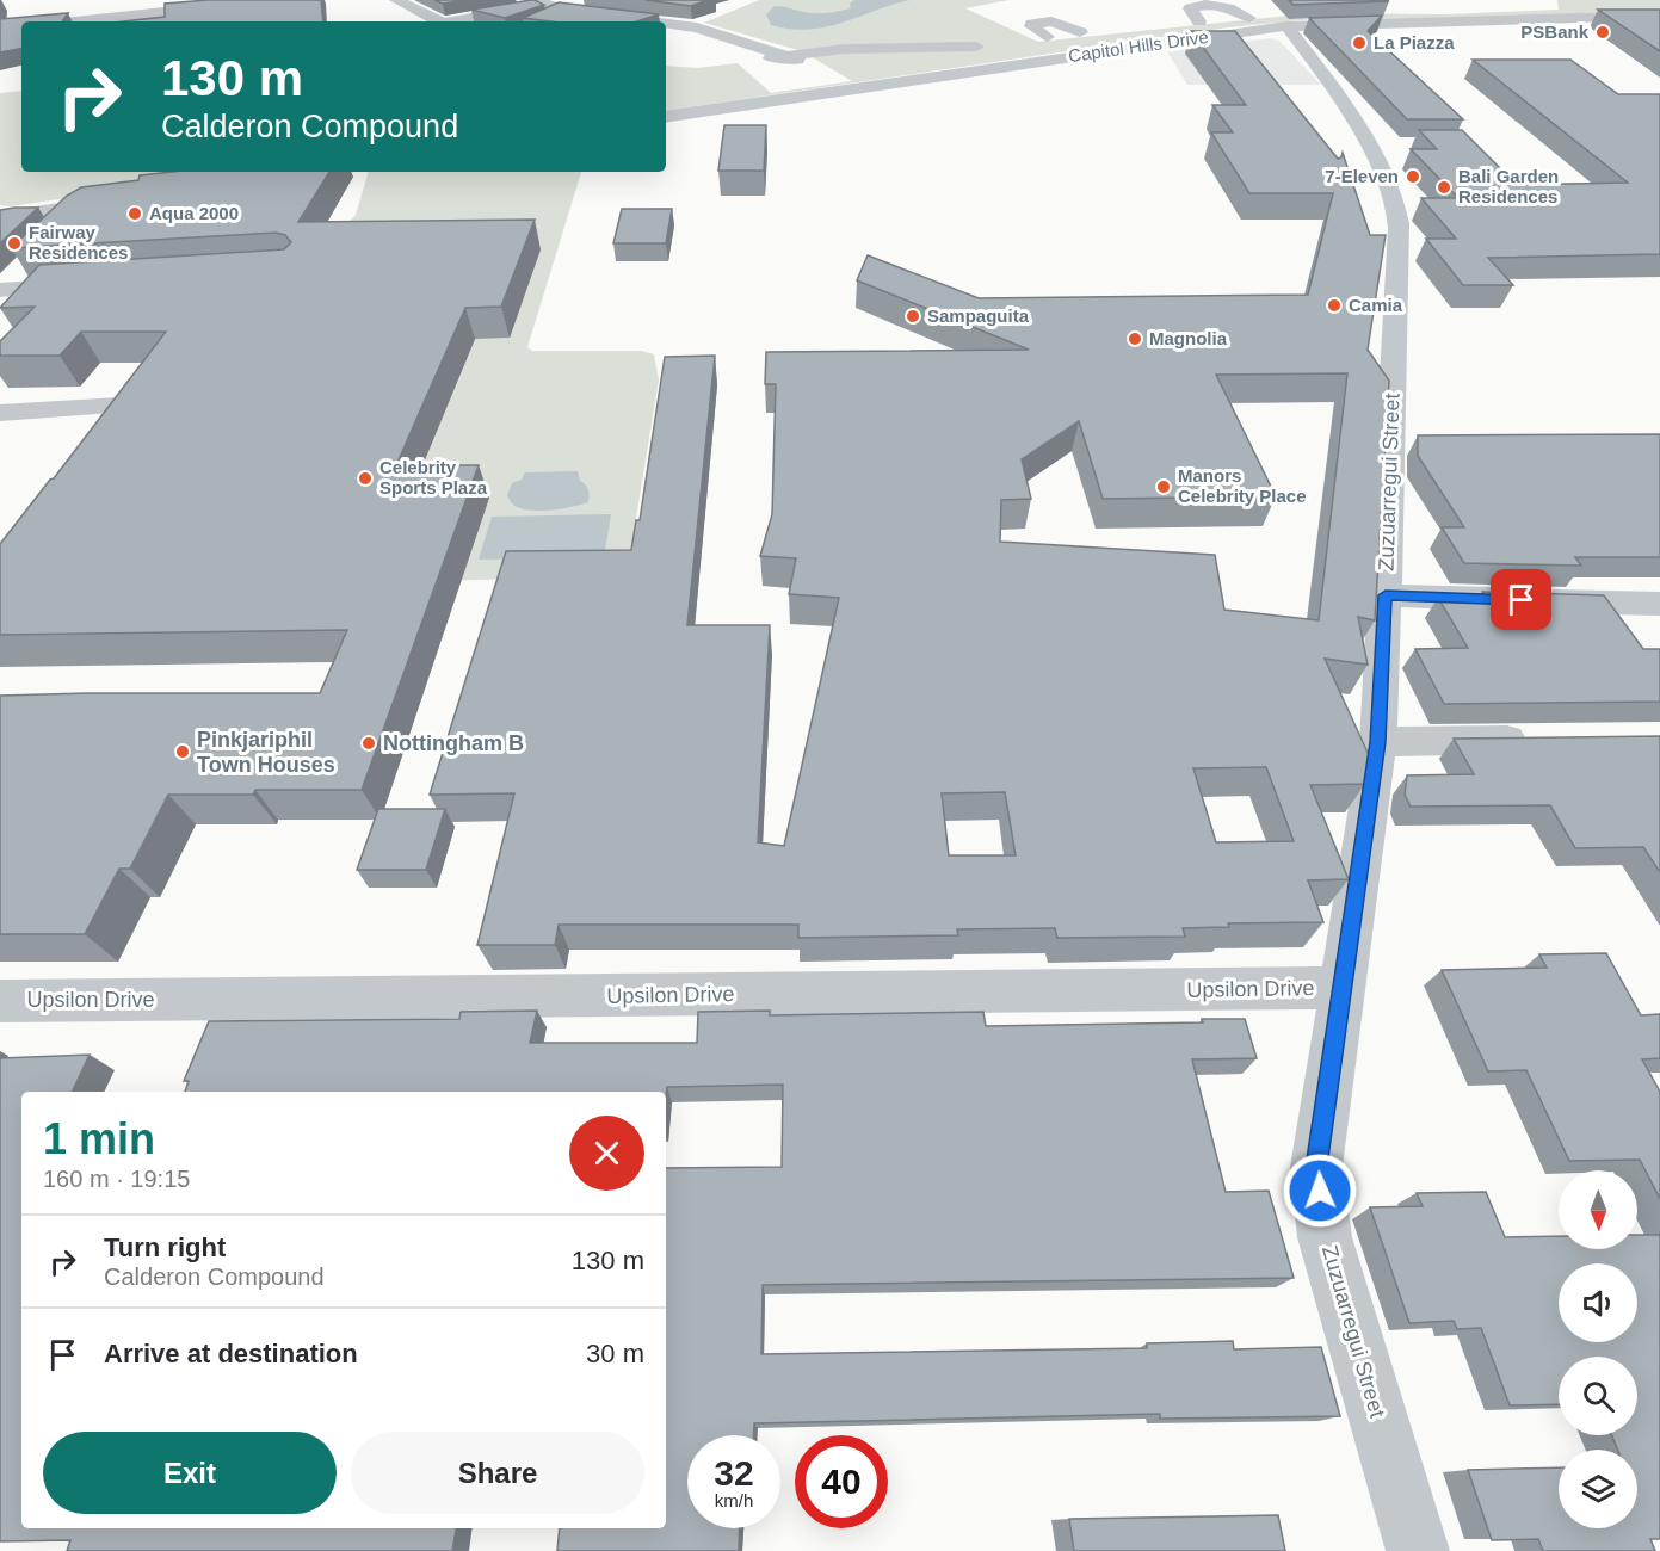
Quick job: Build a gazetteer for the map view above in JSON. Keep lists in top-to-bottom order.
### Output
{
  "streets": {
    "street": ["Capitol Hills Drive", "Zuzuarregui Street", "Upsilon Drive"]
  },
  "crossings": [
    ["Capitol Hills Drive", "Zuzuarregui Street"],
    ["Zuzuarregui Street", "Upsilon Drive"]
  ],
  "places": [
    "PSBank",
    "La Piazza",
    "7-Eleven",
    "Bali Garden Residences",
    "Aqua 2000",
    "Fairway Residences",
    "Camia",
    "Sampaguita",
    "Magnolia",
    "Celebrity Sports Plaza",
    "Manors Celebrity Place",
    "Nottingham B",
    "Pinkjariphil Town Houses"
  ],
  "north": "bottom",
  "page": {
    "turn": ["130 m", "Calderon Compound"],
    "heading": ["1 min", "160 m · 19:15"],
    "list": [
      {
        "name": "Turn right",
        "note": "Calderon Compound",
        "value": "130 m"
      },
      {
        "name": "Arrive at destination",
        "value": "30 m"
      }
    ],
    "buttons": ["Exit", "Share"],
    "speed": "32 km/h",
    "limit": "40"
  }
}
